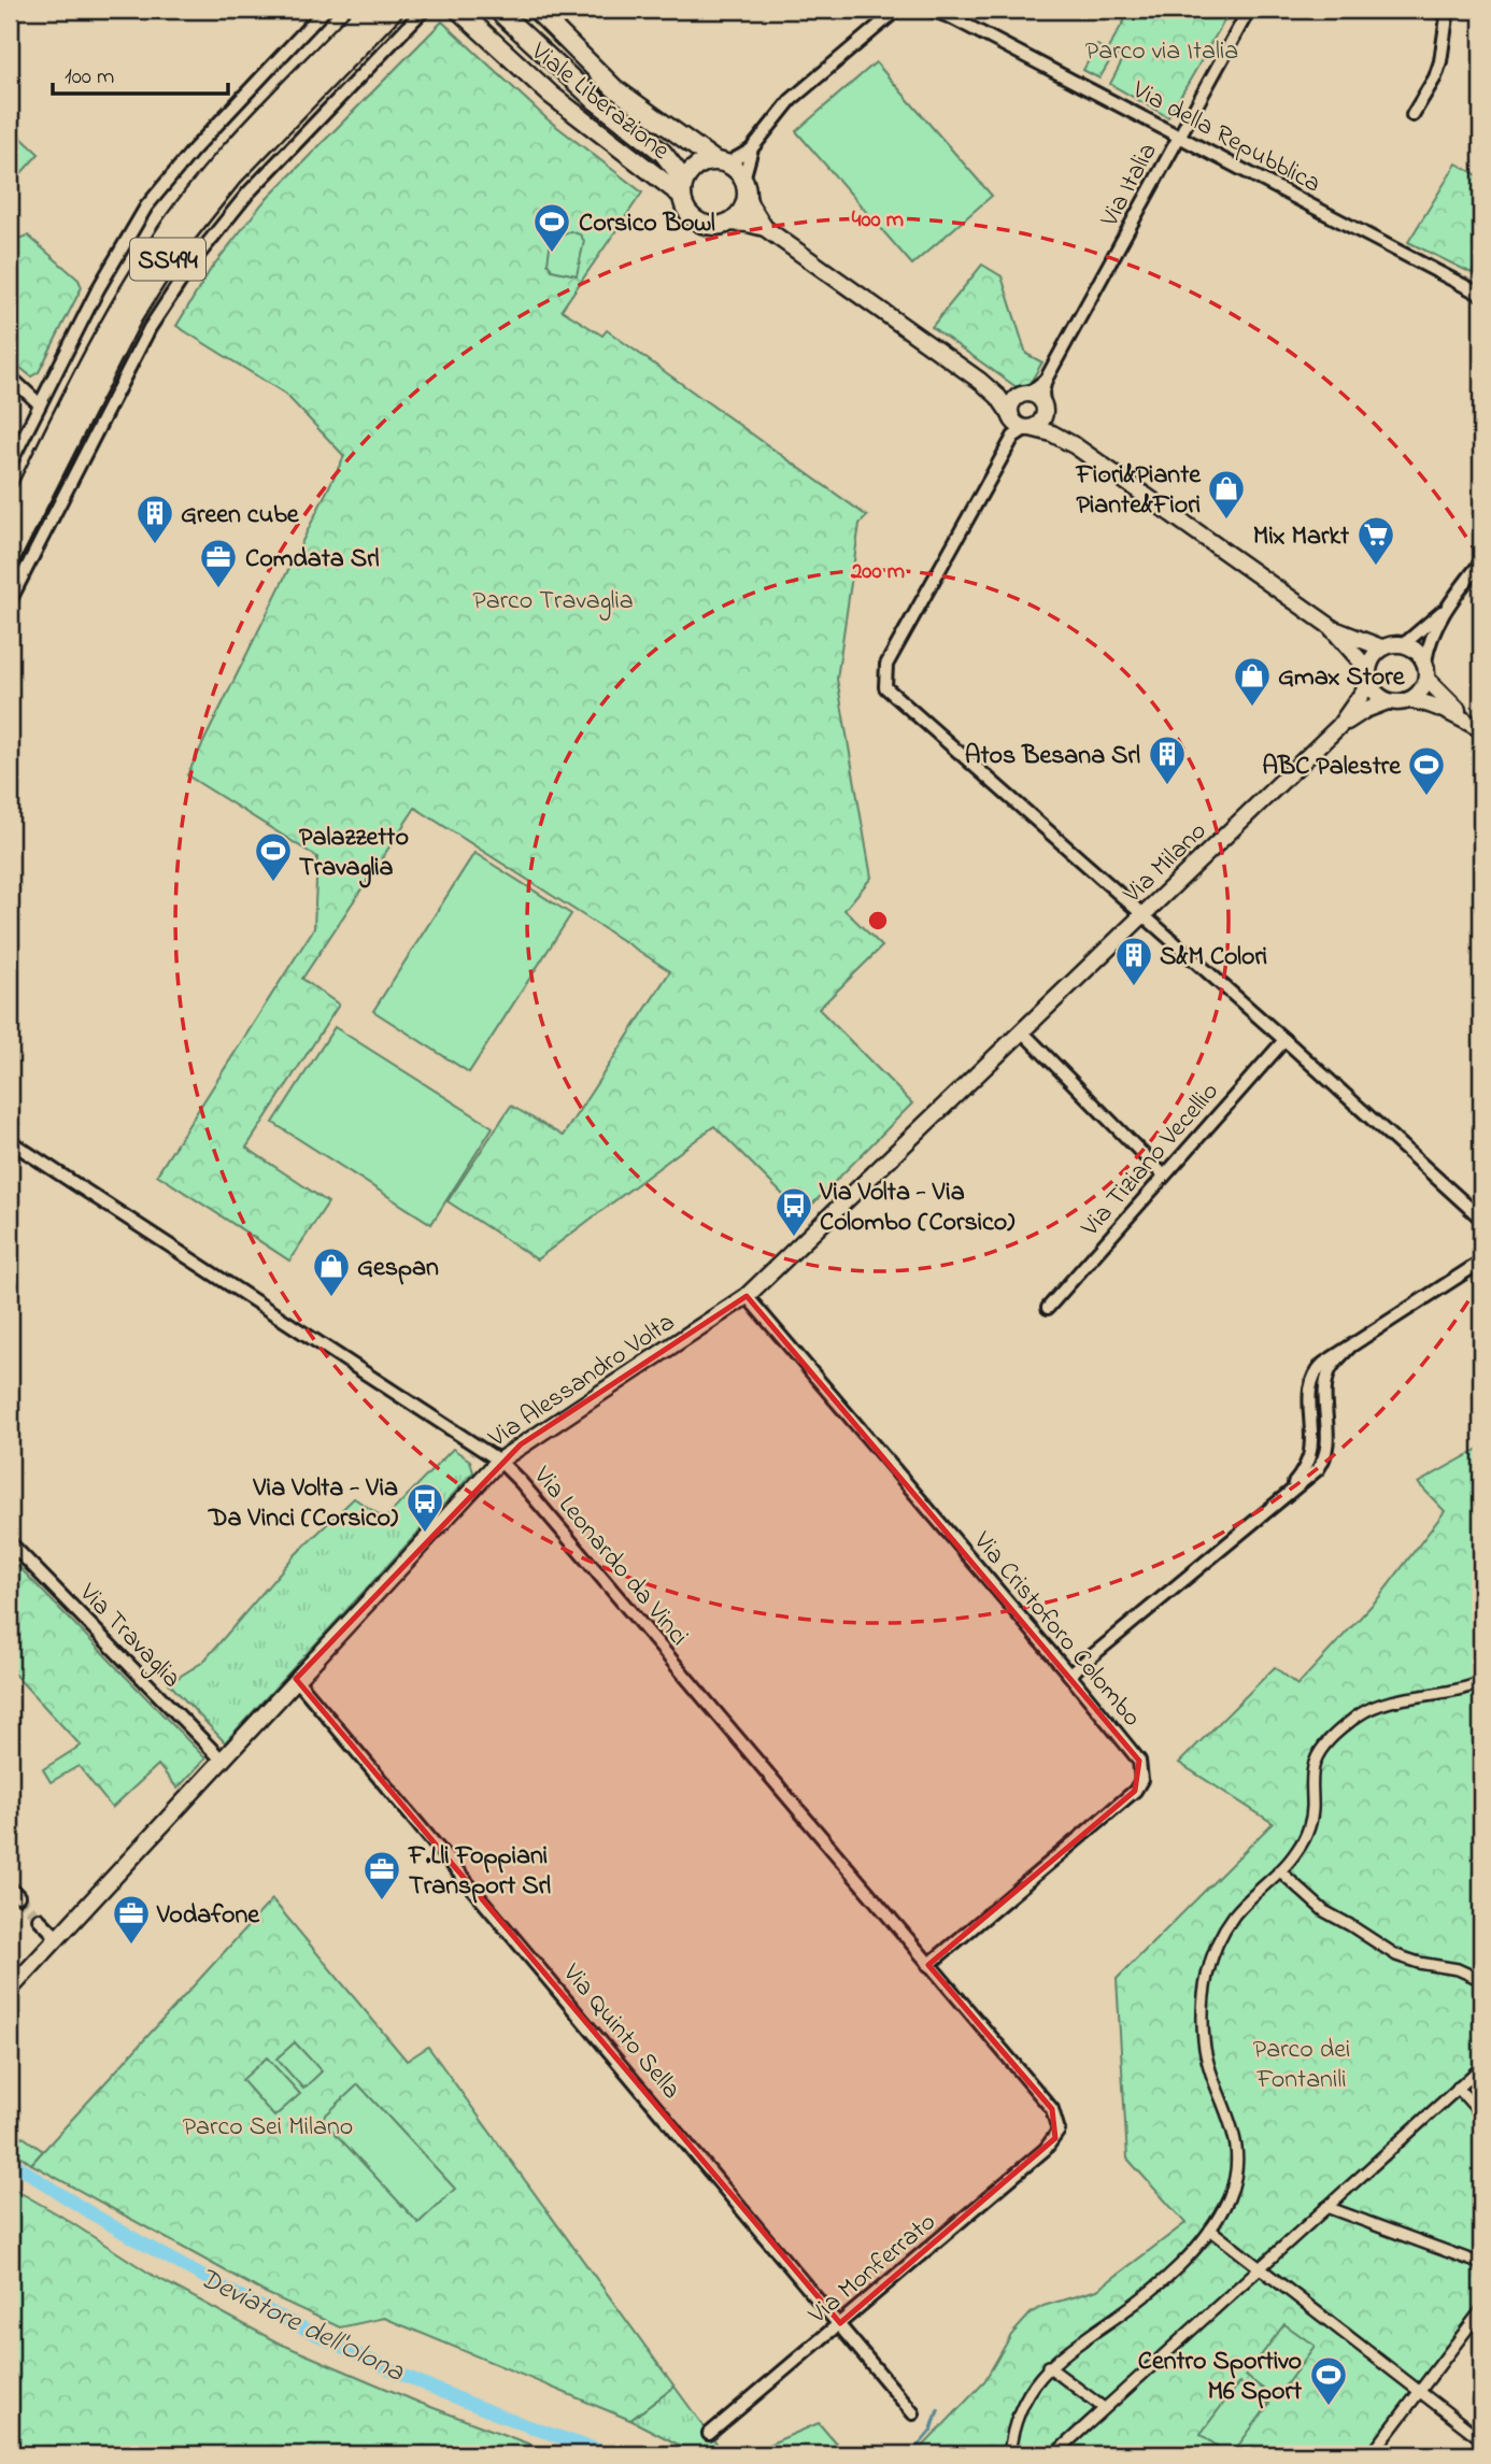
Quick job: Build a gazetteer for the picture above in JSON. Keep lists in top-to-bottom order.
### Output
{
  "streets": {
    "main road": ["Viale Liberazione", "SS494"],
    "street": [
      "Via della Repubblica",
      "Via Italia",
      "Via Milano",
      "Via Tiziano Vecellio",
      "Via Alessandro Volta",
      "Via Leonardo da Vinci",
      "Via Cristoforo Colombo",
      "Via Travaglia",
      "Via Quinto Sella",
      "Via Monferrato"
    ]
  },
  "crossings": [
    ["Via della Repubblica", "Via Italia"],
    ["Via Milano", "Via Alessandro Volta"],
    ["Via Alessandro Volta", "Via Leonardo da Vinci"],
    ["Via Alessandro Volta", "Via Cristoforo Colombo"],
    ["Via Alessandro Volta", "Via Travaglia"],
    ["Via Alessandro Volta", "Via Quinto Sella"],
    ["Via Leonardo da Vinci", "Via Cristoforo Colombo"],
    ["Via Leonardo da Vinci", "Via Monferrato"],
    ["Via Quinto Sella", "Via Monferrato"]
  ],
  "water": ["Deviatore dell'Olona"],
  "parks": [
    "Parco via Italia",
    "Parco Travaglia",
    "Parco dei Fontanili",
    "Parco Sei Milano"
  ],
  "places": {
    "sports": [
      "Corsico Bowl",
      "ABC Palestre",
      "Palazzetto Travaglia",
      "Centro Sportivo M6 Sport"
    ],
    "shop": ["Fiori&Piante Piante&Fiori", "Gmax Store", "Gespan"],
    "building": ["Green cube", "Atos Besana Srl", "S&M Colori"],
    "supermarket": ["Mix Markt"],
    "office": ["Comdata Srl", "F.Lli Foppiani Transport Srl", "Vodafone"],
    "bus stop": ["Via Volta - Via Colombo (Corsico)", "Via Volta - Via Da Vinci (Corsico)"]
  },
  "scale_bar": "100 m",
  "rings": ["400 m", "200 m"]
}
